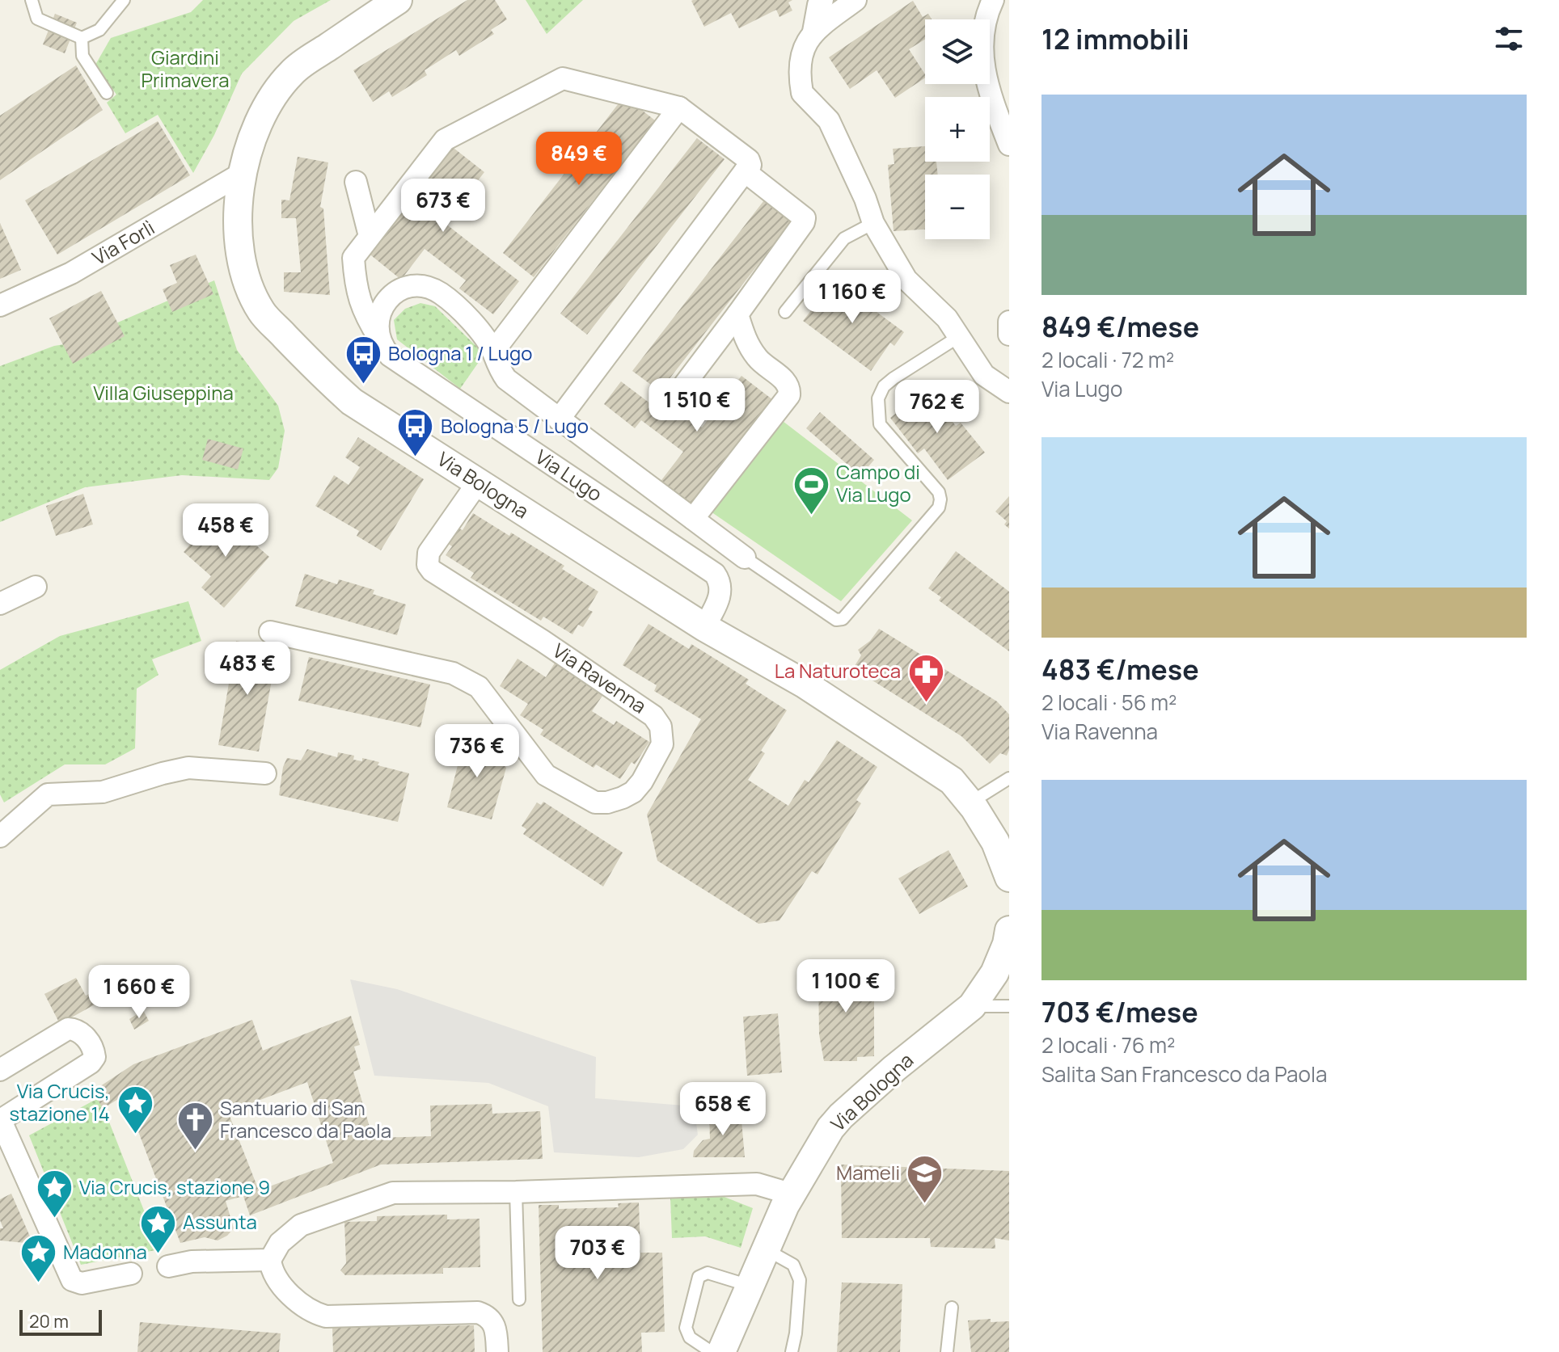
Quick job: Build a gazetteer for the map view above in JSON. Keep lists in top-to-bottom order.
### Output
{
  "streets": {
    "street": [
      "Via Forlì",
      "Via Lugo",
      "Via Bologna",
      "Via Ravenna"
    ]
  },
  "crossings": [
    ["Via Forlì", "Via Bologna"],
    ["Via Lugo", "Via Bologna"],
    ["Via Bologna", "Via Ravenna"]
  ],
  "parks": ["Giardini Primavera", "Villa Giuseppina"],
  "places": {
    "bus stop": ["Bologna 1 / Lugo", "Bologna 5 / Lugo"],
    "sports": ["Campo di Via Lugo"],
    "pharmacy": ["La Naturoteca"],
    "place": [
      "Via Crucis, stazione 14",
      "Via Crucis, stazione 9",
      "Assunta",
      "Madonna"
    ],
    "church": ["Santuario di San Francesco da Paola"],
    "school or university": ["Mameli"]
  },
  "scale_bar": "20 m",
  "page": {
    "heading": "12 immobili",
    "map_buttons": ["+", "−"],
    "list": [
      {
        "name": "849 €/mese",
        "note": "2 locali · 72 m² · Via Lugo"
      },
      {
        "name": "483 €/mese",
        "note": "2 locali · 56 m² · Via Ravenna"
      },
      {
        "name": "703 €/mese",
        "note": "2 locali · 76 m² · Salita San Francesco da Paola"
      }
    ],
    "price": [
      "849 €",
      "673 €",
      "1 160 €",
      "1 510 €",
      "762 €",
      "458 €",
      "483 €",
      "736 €",
      "1 100 €",
      "1 660 €",
      "658 €",
      "703 €"
    ],
    "scale": "20 m"
  }
}
